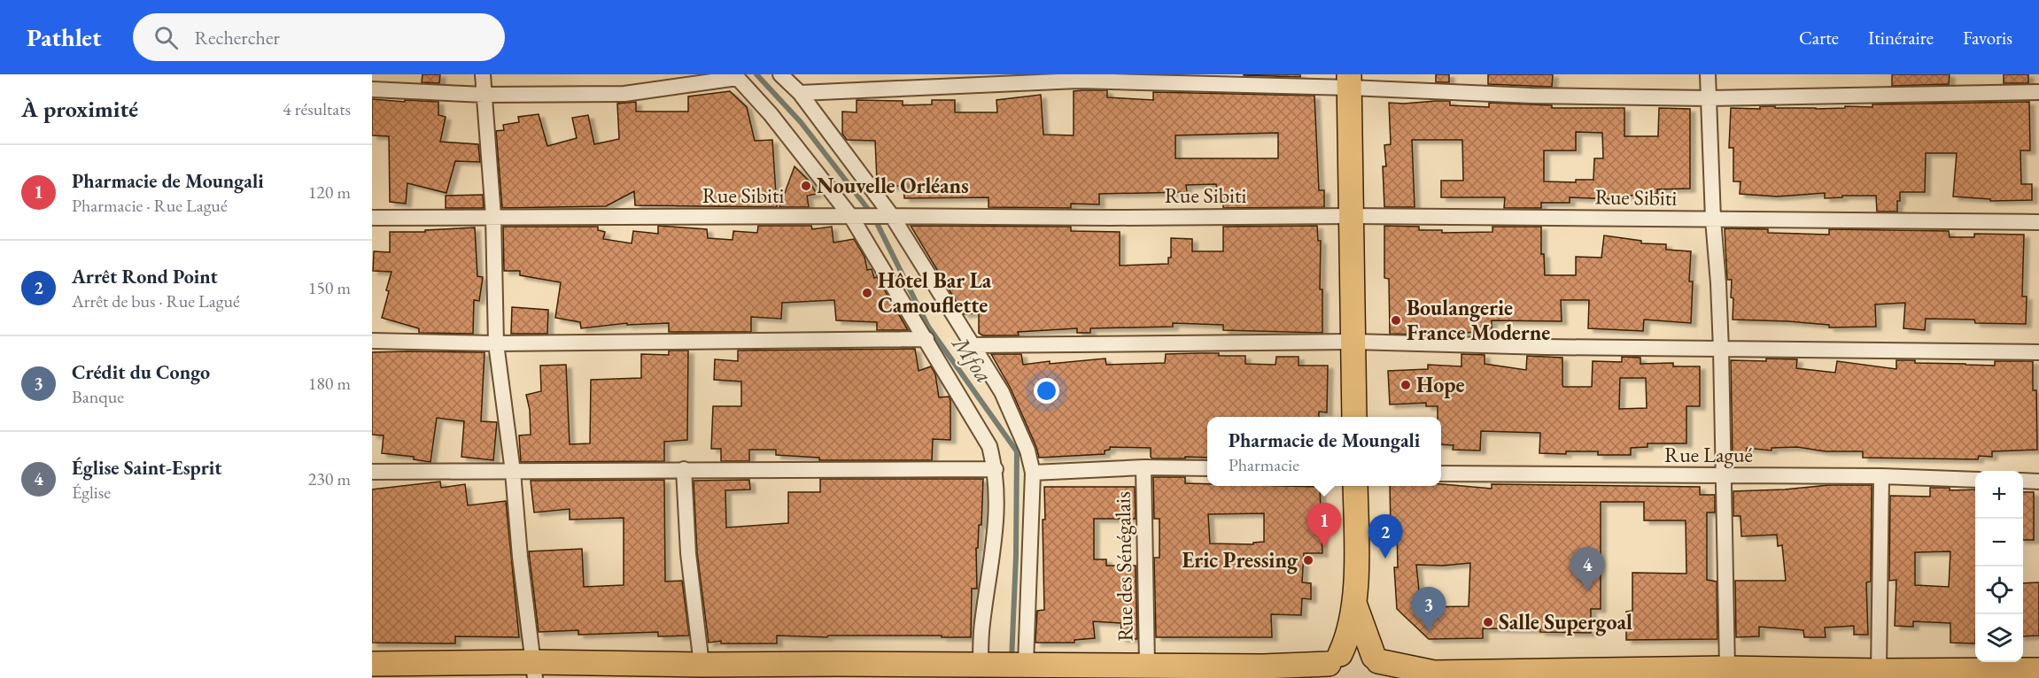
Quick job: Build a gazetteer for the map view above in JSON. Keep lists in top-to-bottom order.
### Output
{
  "streets": {
    "street": ["Rue Sibiti", "Rue Lagué", "Rue des Sénégalais"]
  },
  "water": ["Mfoa"],
  "places": [
    "Nouvelle Orléans",
    "Hôtel Bar La Camouflette",
    "Boulangerie France Moderne",
    "Hope",
    "Eric Pressing",
    "Salle Supergoal"
  ],
  "page": {
    "header": "Pathlet",
    "search": "Rechercher",
    "nav": ["Carte", "Itinéraire", "Favoris"],
    "heading": ["À proximité", "4 résultats"],
    "list": [
      {
        "mark": "1",
        "name": "Pharmacie de Moungali",
        "note": "Pharmacie · Rue Lagué",
        "value": "120 m"
      },
      {
        "mark": "2",
        "name": "Arrêt Rond Point",
        "note": "Arrêt de bus · Rue Lagué",
        "value": "150 m"
      },
      {
        "mark": "3",
        "name": "Crédit du Congo",
        "note": "Banque",
        "value": "180 m"
      },
      {
        "mark": "4",
        "name": "Église Saint-Esprit",
        "note": "Église",
        "value": "230 m"
      }
    ],
    "popup": ["Pharmacie de Moungali", "Pharmacie"],
    "map_buttons": ["+", "−"],
    "pins": [
      "1",
      "2",
      "4",
      "3"
    ]
  }
}
